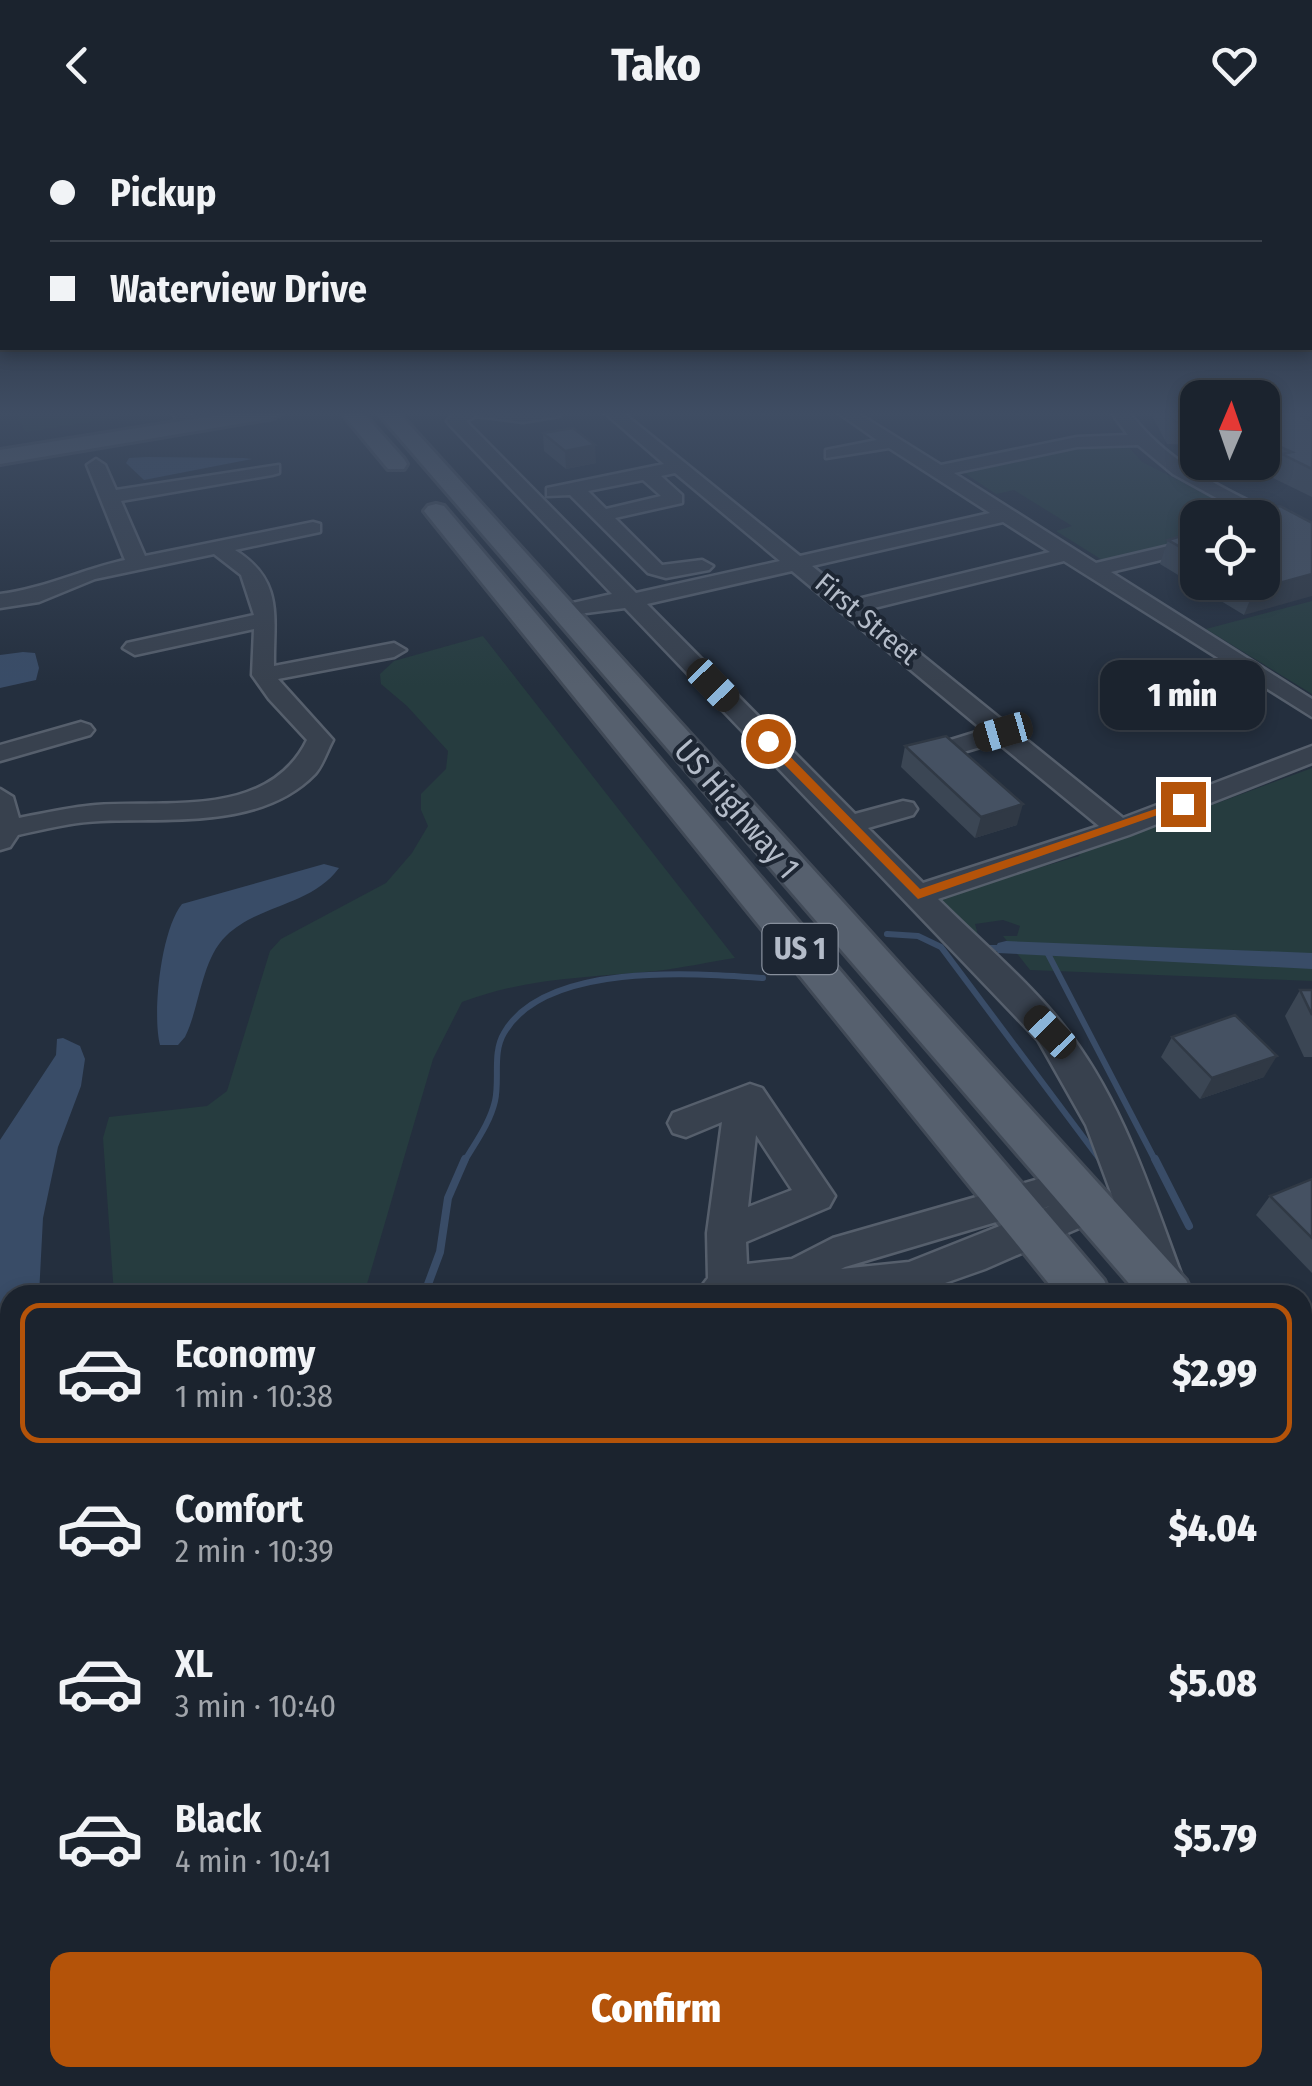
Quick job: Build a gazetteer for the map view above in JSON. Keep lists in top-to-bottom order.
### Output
{
  "streets": {
    "main road": ["US Highway 1", "US 1"],
    "street": ["First Street"]
  },
  "north": "top",
  "page": {
    "header": "Tako",
    "banner": ["Pickup", "Waterview Drive"],
    "bubble": "1 min",
    "list": [
      {
        "name": "Economy",
        "note": "1 min · 10:38",
        "value": "$2.99"
      },
      {
        "name": "Comfort",
        "note": "2 min · 10:39",
        "value": "$4.04"
      },
      {
        "name": "XL",
        "note": "3 min · 10:40",
        "value": "$5.08"
      },
      {
        "name": "Black",
        "note": "4 min · 10:41",
        "value": "$5.79"
      }
    ],
    "buttons": "Confirm"
  }
}
